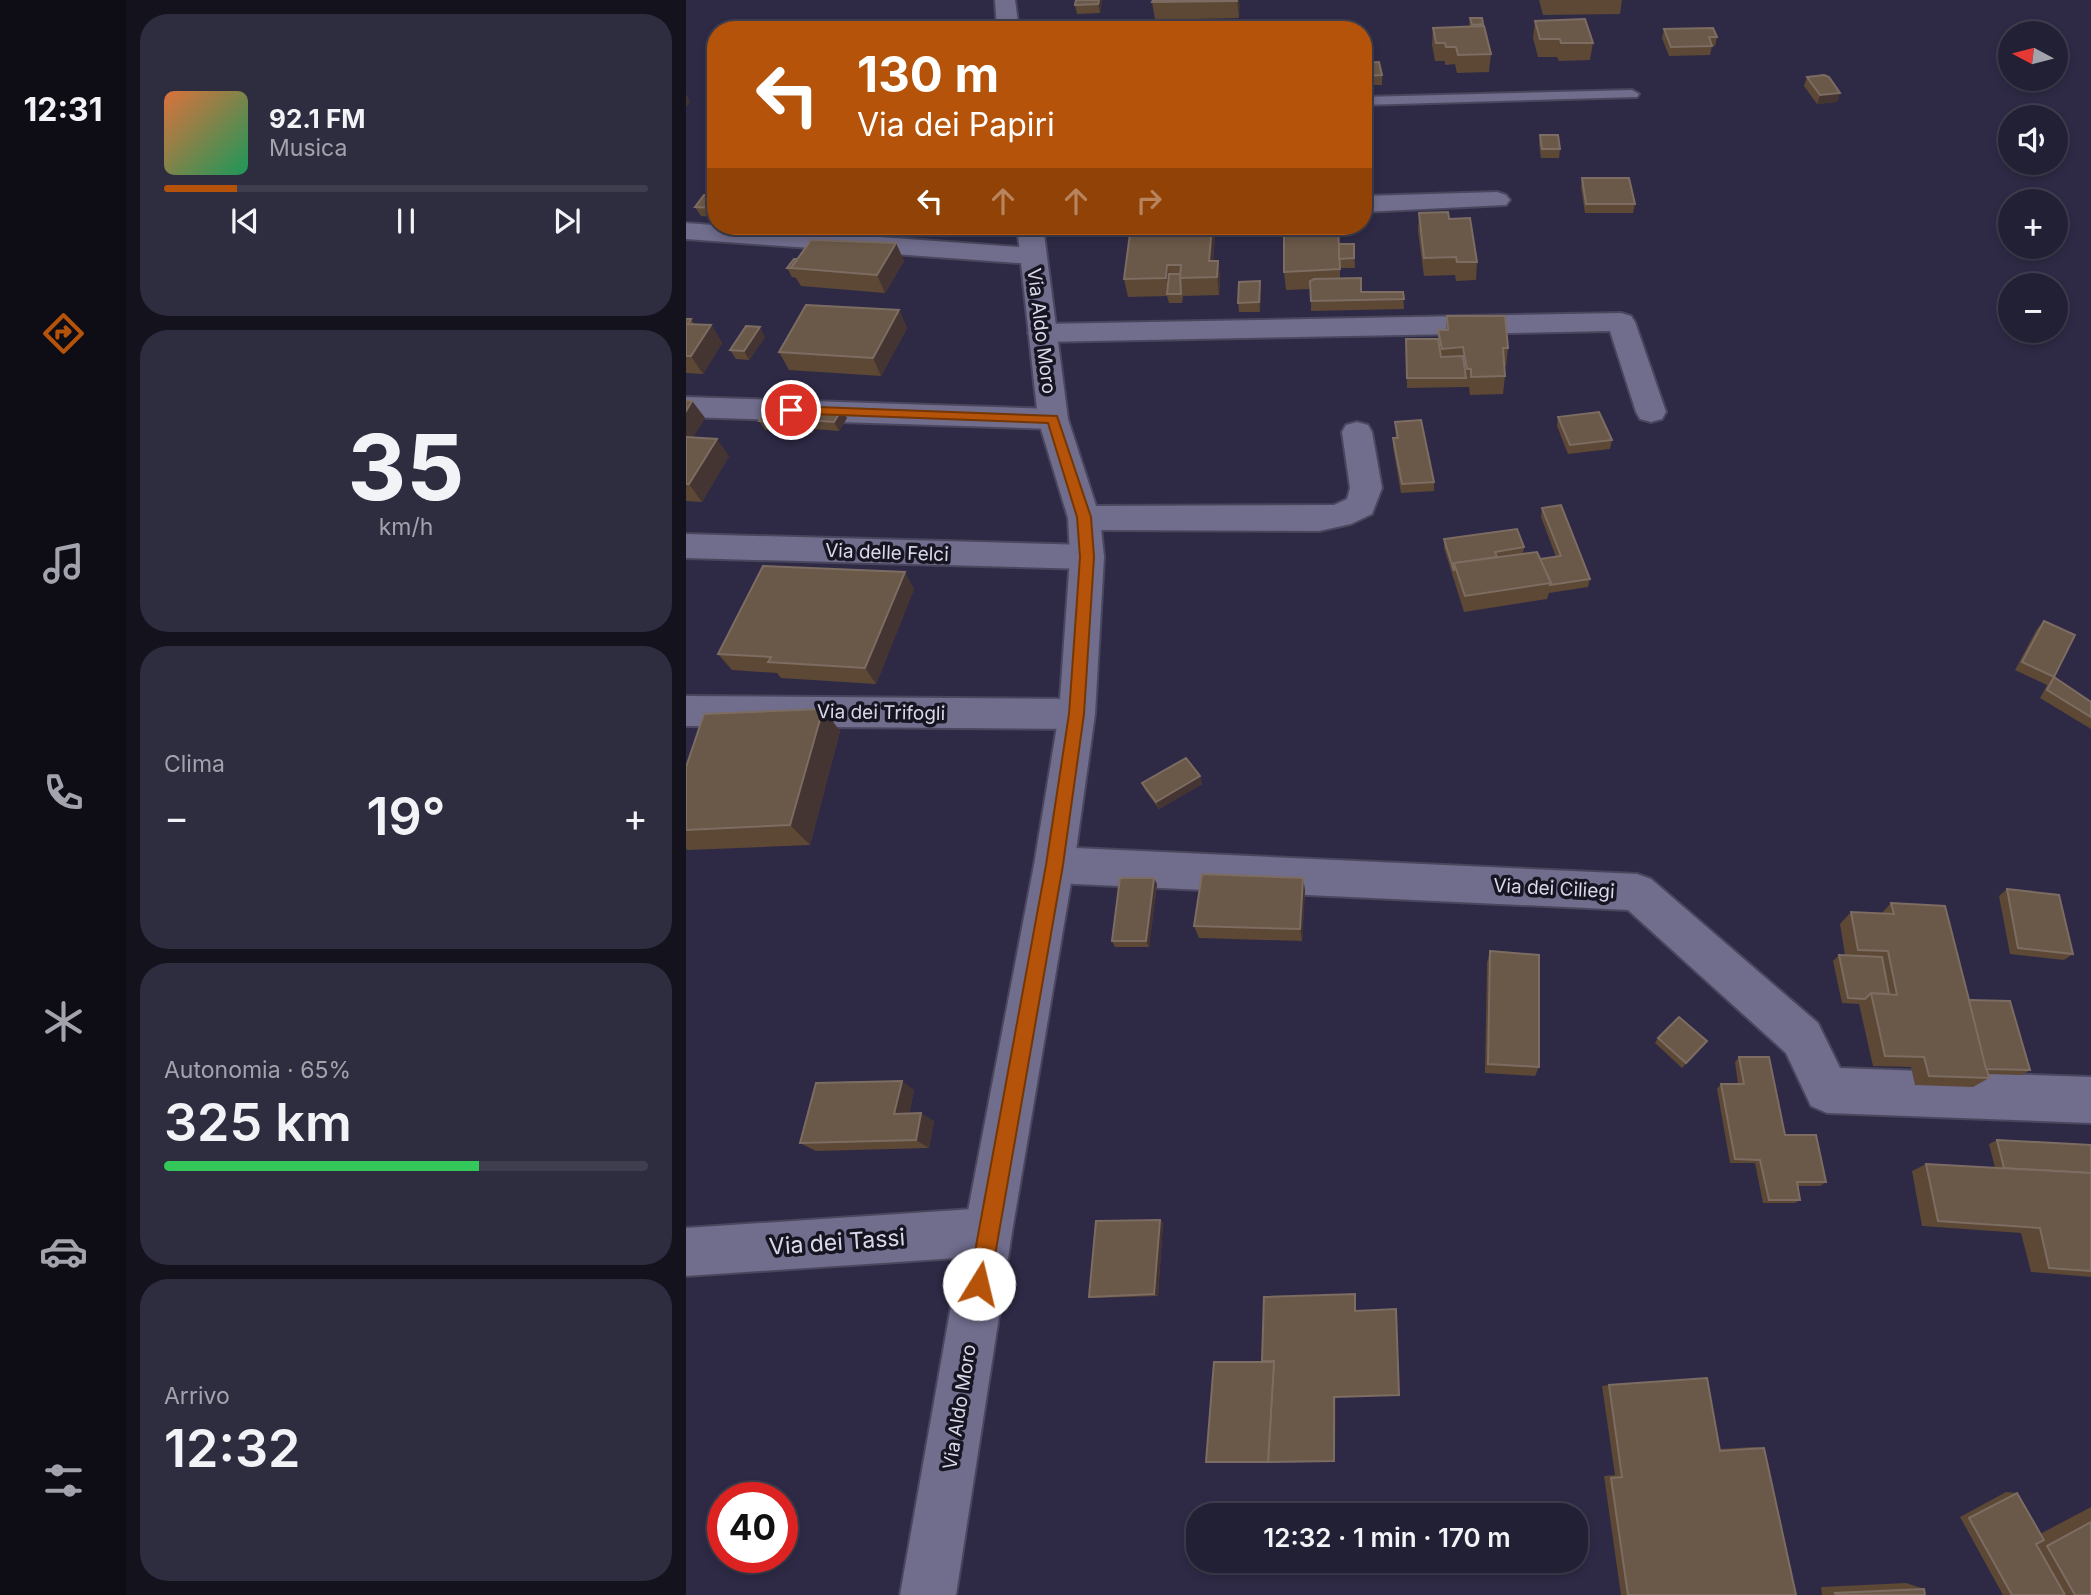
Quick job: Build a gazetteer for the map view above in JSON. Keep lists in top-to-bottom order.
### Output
{
  "streets": {
    "street": [
      "Via Aldo Moro",
      "Via delle Felci",
      "Via dei Trifogli",
      "Via dei Ciliegi",
      "Via dei Tassi"
    ]
  },
  "crossings": [
    ["Via Aldo Moro", "Via delle Felci"],
    ["Via Aldo Moro", "Via dei Trifogli"],
    ["Via Aldo Moro", "Via dei Ciliegi"],
    ["Via Aldo Moro", "Via dei Tassi"]
  ],
  "north": "left",
  "page": {
    "tabs": "12:31",
    "map_buttons": ["+", "−"],
    "turn": ["130 m", "Via dei Papiri"],
    "song": ["92.1 FM", "Musica"],
    "tile": [
      ["35", "km/h"],
      "Clima",
      ["Autonomia · 65%", "325 km"],
      ["Arrivo", "12:32"]
    ],
    "heat": ["−", "19°", "+"],
    "limit": "40",
    "trip": "12:32 · 1 min · 170 m"
  }
}
